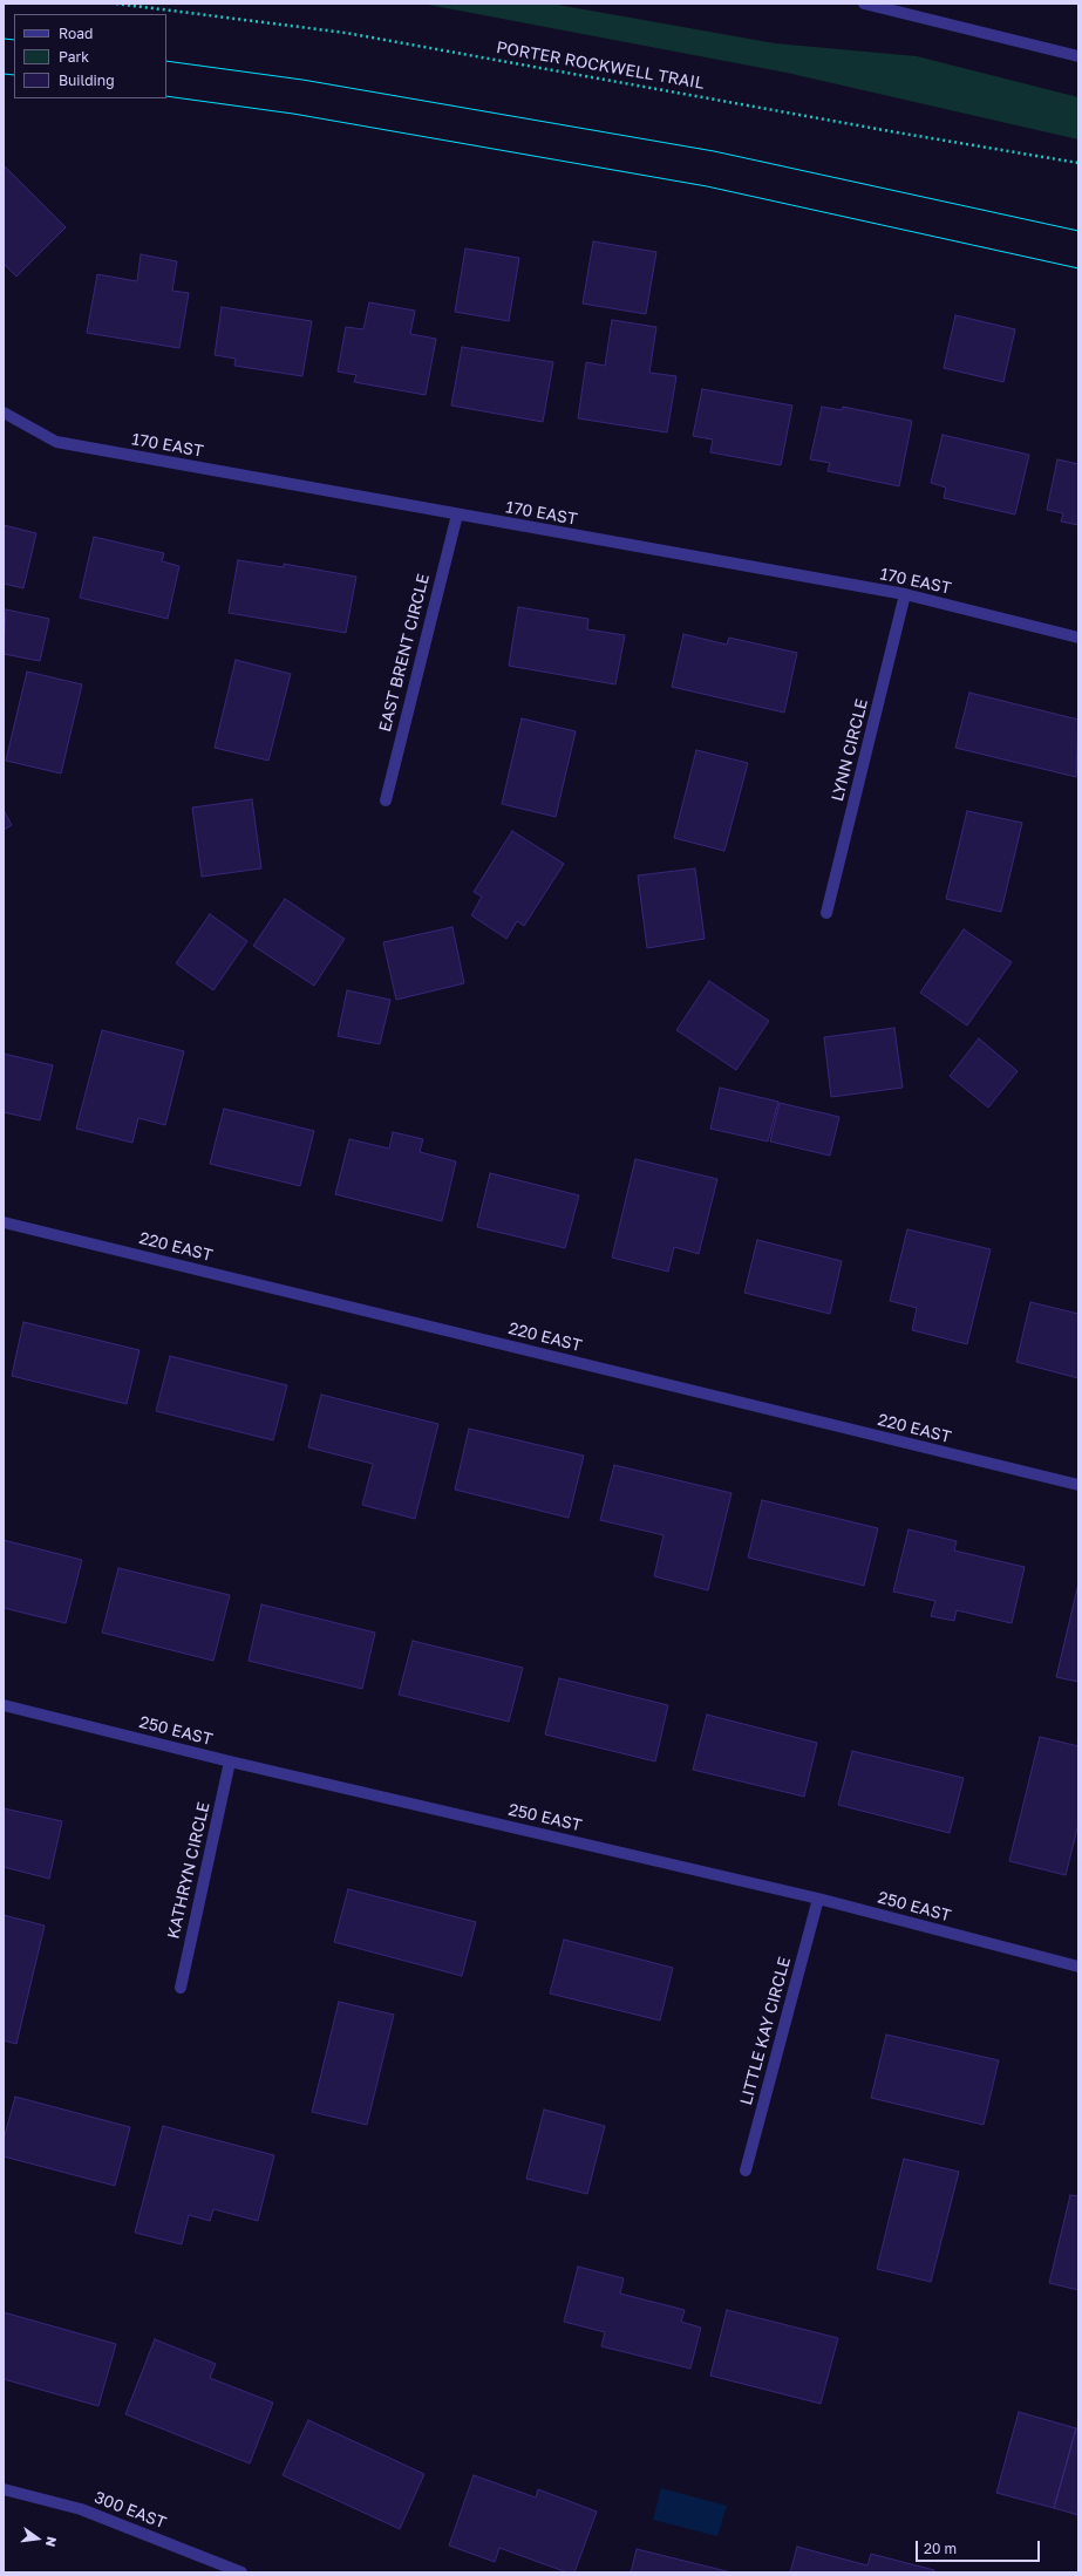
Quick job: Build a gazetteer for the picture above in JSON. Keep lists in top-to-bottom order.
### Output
{
  "streets": {
    "street": [
      "170 EAST",
      "EAST BRENT CIRCLE",
      "LYNN CIRCLE",
      "220 EAST",
      "250 EAST",
      "KATHRYN CIRCLE",
      "LITTLE KAY CIRCLE",
      "300 EAST"
    ],
    "path": ["PORTER ROCKWELL TRAIL"]
  },
  "crossings": [
    ["170 EAST", "EAST BRENT CIRCLE"],
    ["170 EAST", "LYNN CIRCLE"],
    ["250 EAST", "KATHRYN CIRCLE"],
    ["250 EAST", "LITTLE KAY CIRCLE"]
  ],
  "legend": ["Road", "Park", "Building"],
  "scale_bar": "20 m",
  "north": "right"
}
